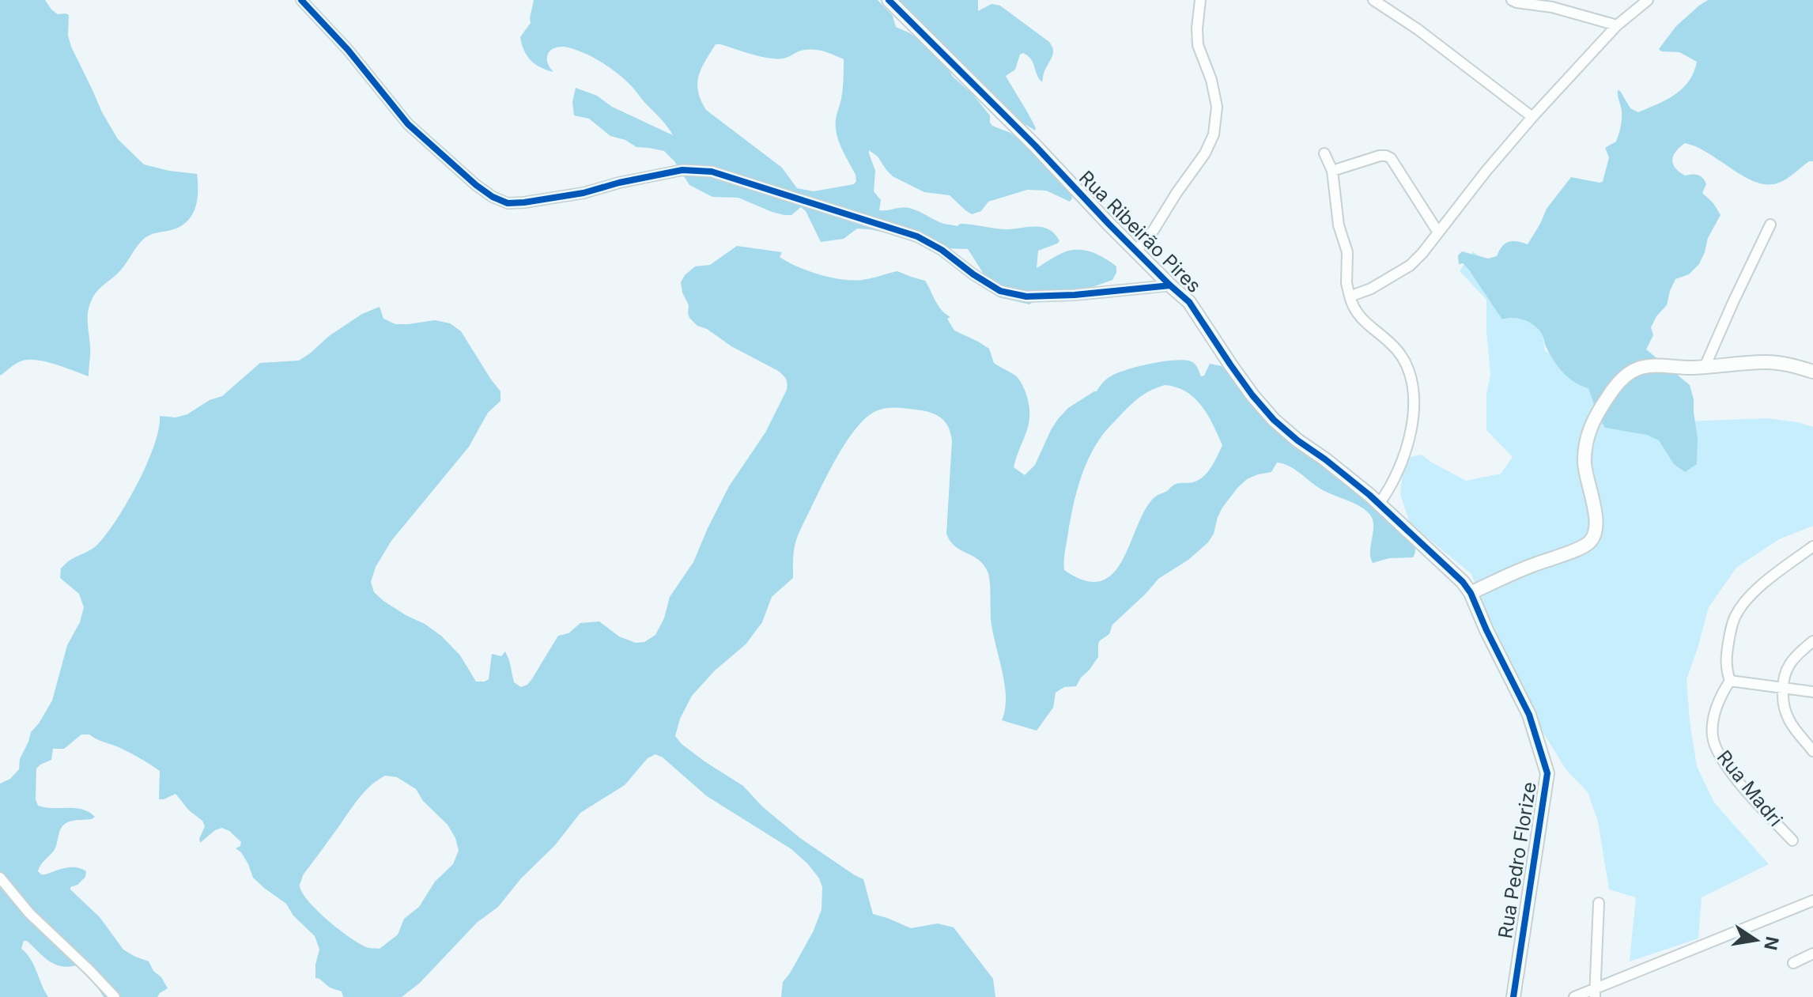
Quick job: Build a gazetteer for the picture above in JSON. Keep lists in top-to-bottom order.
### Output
{
  "streets": {
    "street": ["Rua Ribeirão Pires", "Rua Madri", "Rua Pedro Florize"]
  },
  "crossings": [
    ["Rua Ribeirão Pires", "Rua Pedro Florize"]
  ],
  "north": "right"
}
